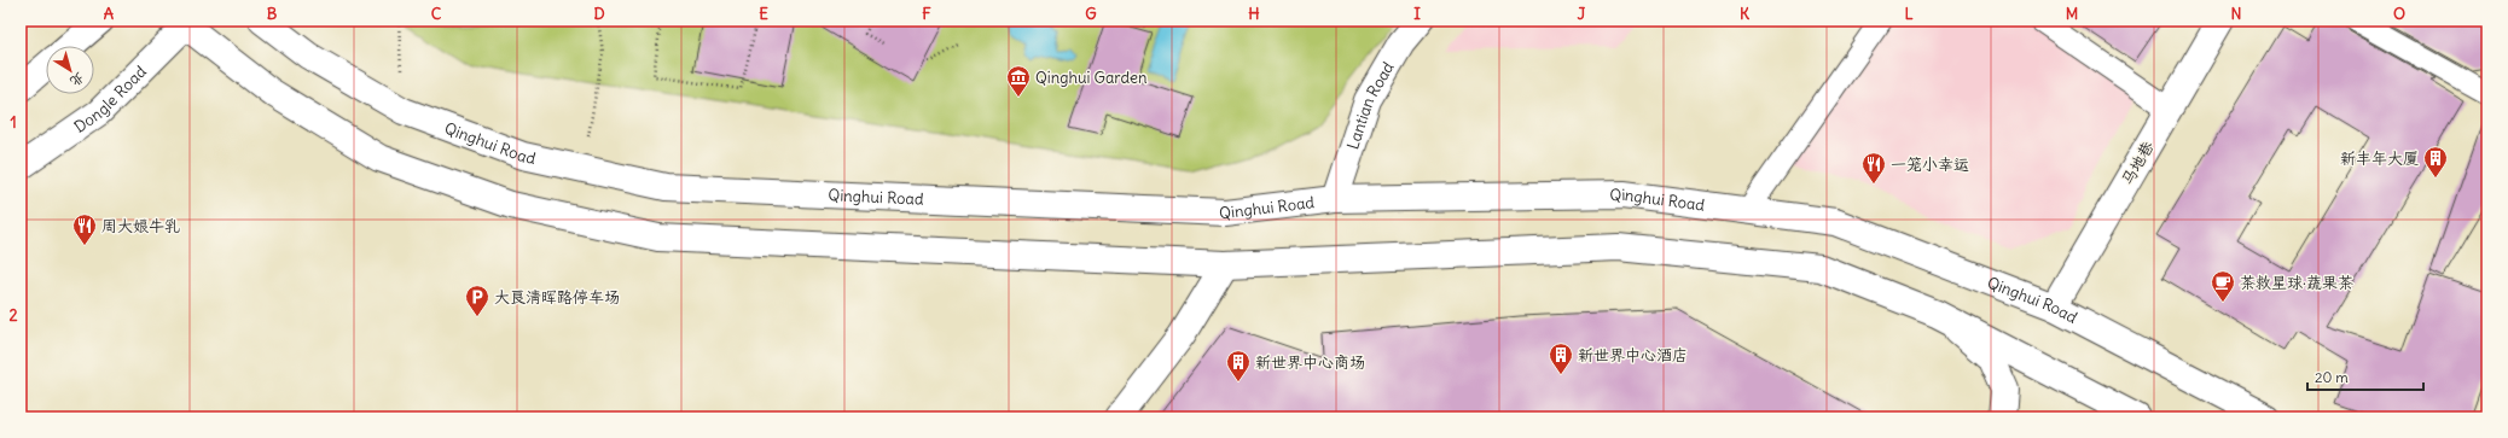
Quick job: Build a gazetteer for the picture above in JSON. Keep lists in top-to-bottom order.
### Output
{
  "streets": {
    "street": [
      "Dongle Road",
      "Lantian Road",
      "Qinghui Road",
      "马地巷"
    ]
  },
  "crossings": [
    ["Lantian Road", "Qinghui Road"],
    ["Qinghui Road", "马地巷"]
  ],
  "places": {
    "museum": ["Qinghui Garden"],
    "building": ["新丰年大厦", "新世界中心酒店", "新世界中心商场"],
    "restaurant": ["一笼小幸运", "周大娘牛乳"],
    "cafe": ["茶救星球·蔬果茶"],
    "parking": ["大良清晖路停车场"]
  },
  "scale_bar": "20 m",
  "north": "bottom right",
  "grid": {
    "columns": [
      "A",
      "B",
      "C",
      "D",
      "E",
      "F",
      "G",
      "H",
      "I",
      "J",
      "K",
      "L",
      "M",
      "N",
      "O"
    ],
    "rows": ["1", "2"]
  }
}
